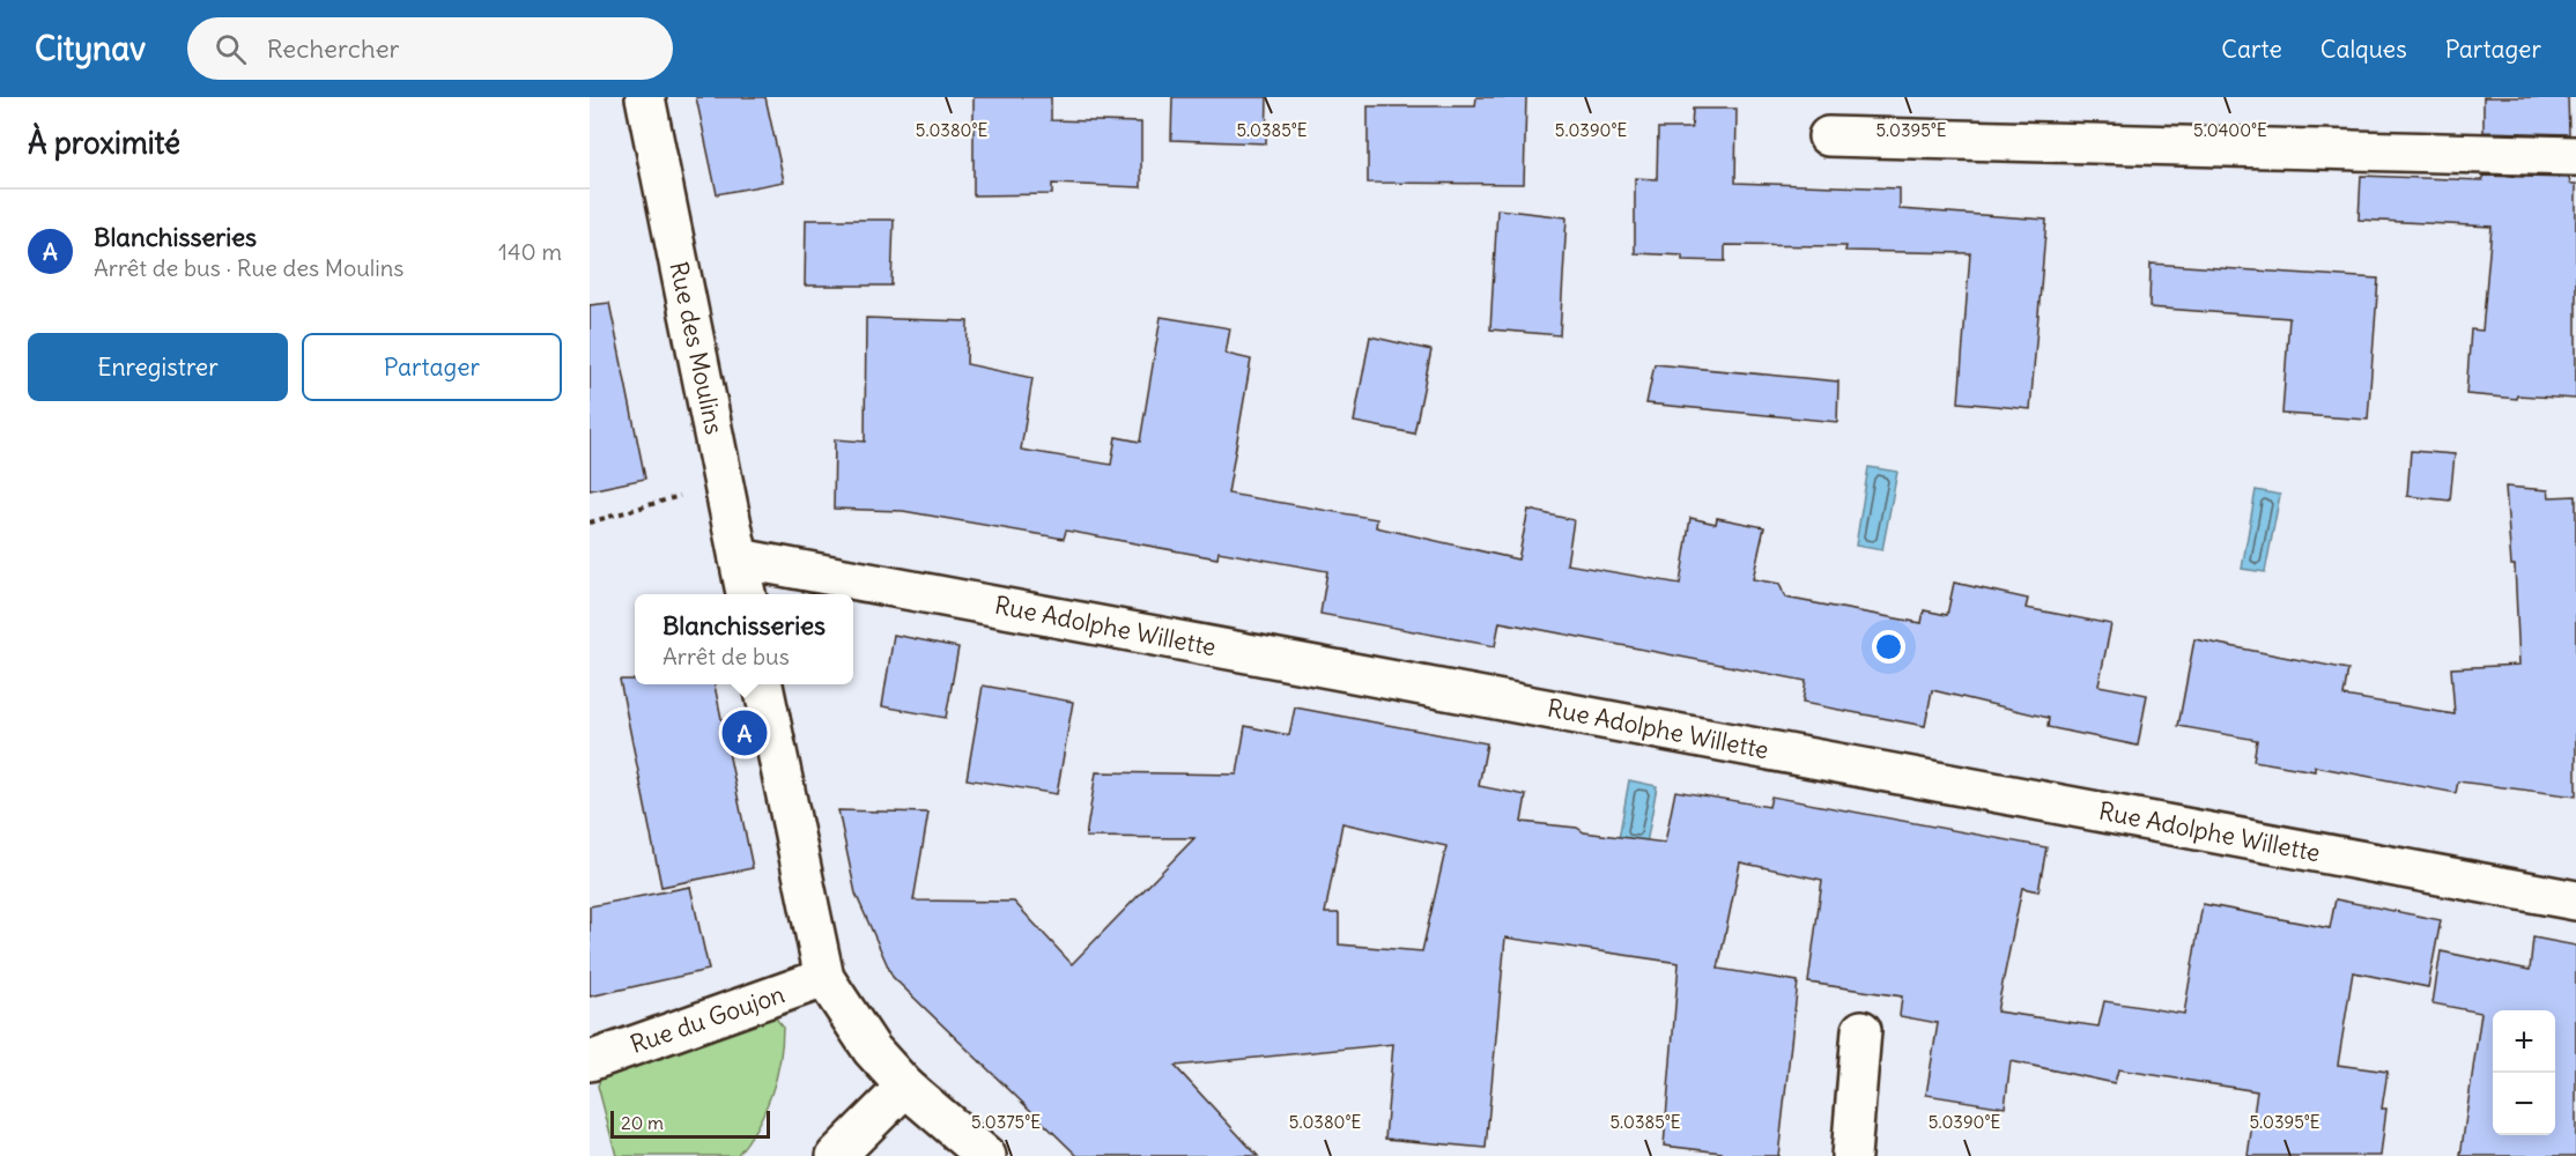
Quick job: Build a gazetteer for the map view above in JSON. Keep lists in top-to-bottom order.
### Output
{
  "streets": {
    "street": ["Rue des Moulins", "Rue Adolphe Willette", "Rue du Goujon"]
  },
  "crossings": [
    ["Rue des Moulins", "Rue Adolphe Willette"]
  ],
  "scale_bar": "20 m",
  "page": {
    "header": "Citynav",
    "search": "Rechercher",
    "nav": ["Carte", "Calques", "Partager"],
    "heading": "À proximité",
    "list": [
      {
        "mark": "A",
        "name": "Blanchisseries",
        "note": "Arrêt de bus · Rue des Moulins",
        "value": "140 m"
      }
    ],
    "buttons": ["Enregistrer", "Partager"],
    "popup": ["Blanchisseries", "Arrêt de bus"],
    "pins": "A",
    "map_buttons": ["+", "−"],
    "scale": "20 m"
  },
  "coordinates": [
    "5.0380°E",
    "5.0385°E",
    "5.0390°E",
    "5.0395°E",
    "5.0400°E",
    "5.0375°E"
  ]
}
